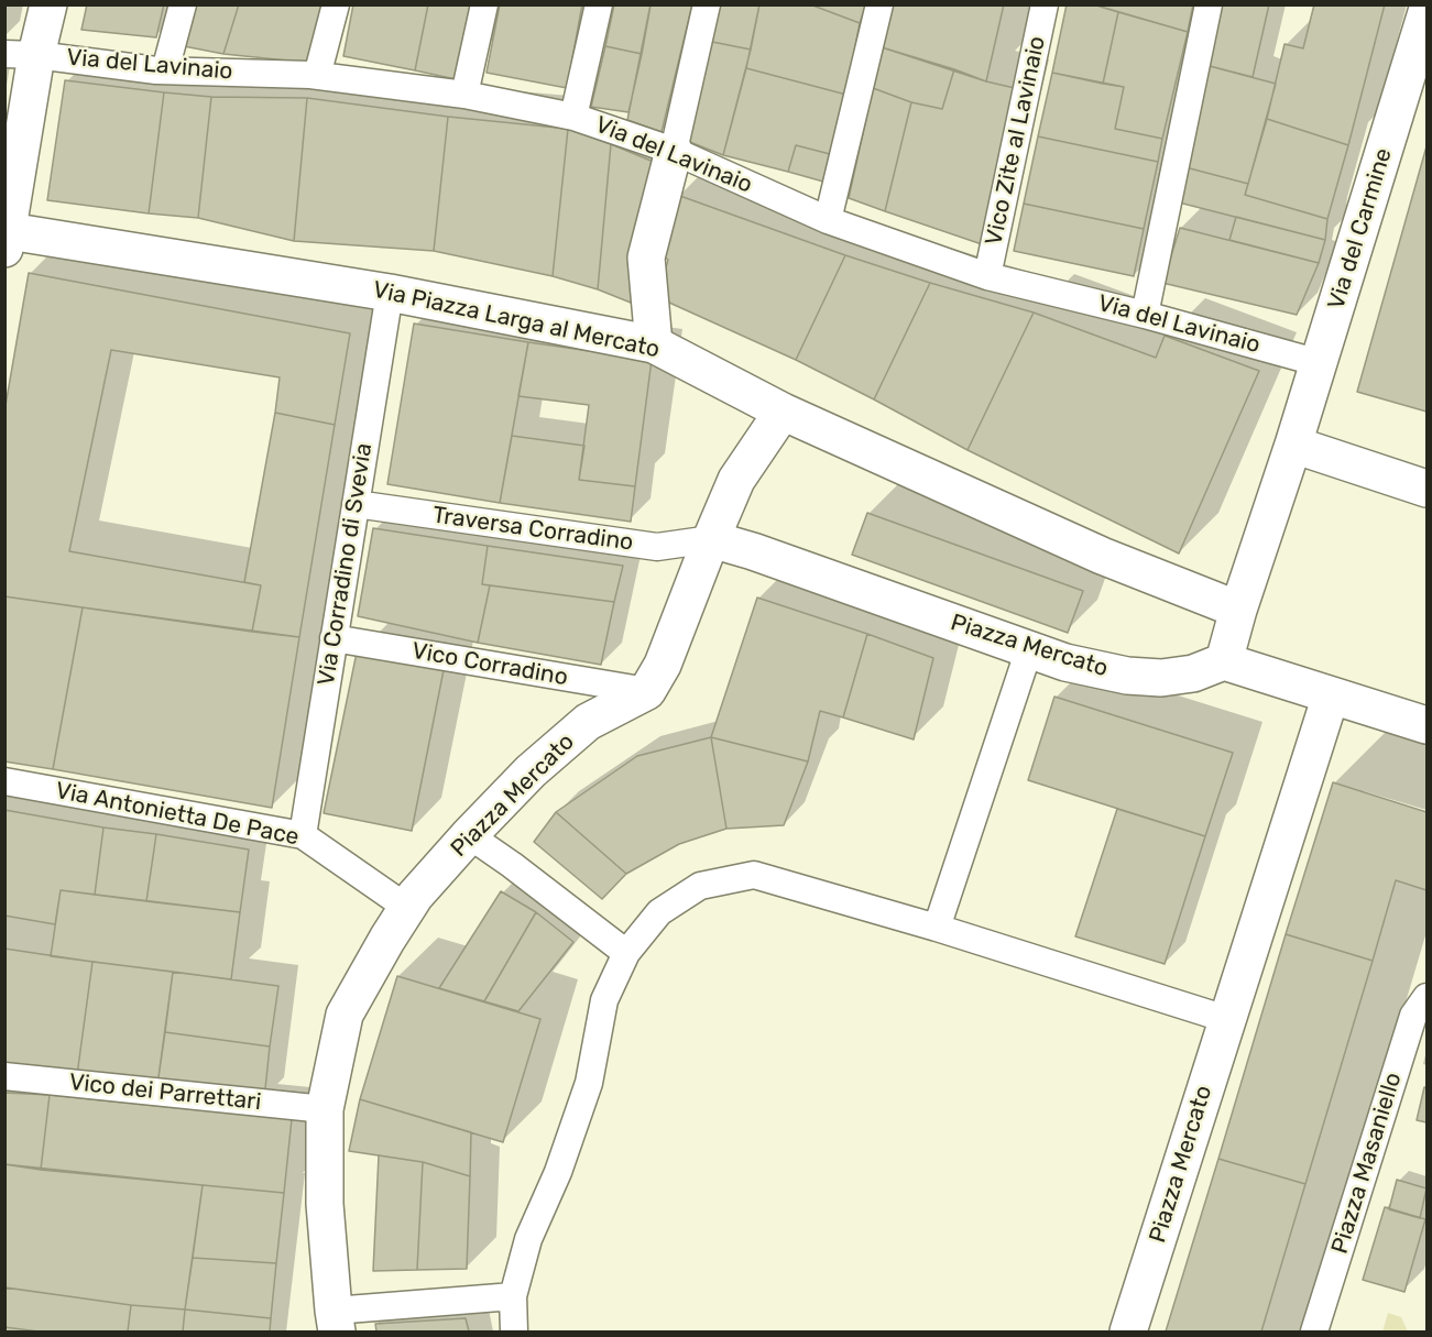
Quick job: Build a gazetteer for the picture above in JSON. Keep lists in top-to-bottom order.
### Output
{
  "streets": {
    "street": ["Via del Carmine", "Via Piazza Larga al Mercato", "Piazza Mercato"],
    "lane": [
      "Via del Lavinaio",
      "Vico Zite al Lavinaio",
      "Traversa Corradino",
      "Via Corradino di Svevia",
      "Vico Corradino",
      "Via Antonietta De Pace",
      "Vico dei Parrettari",
      "Piazza Masaniello"
    ]
  },
  "crossings": [
    ["Via del Lavinaio", "Vico Zite al Lavinaio"],
    ["Via del Lavinaio", "Via del Carmine"],
    ["Via Piazza Larga al Mercato", "Via Corradino di Svevia"],
    ["Traversa Corradino", "Via Corradino di Svevia"],
    ["Traversa Corradino", "Piazza Mercato"],
    ["Via Corradino di Svevia", "Vico Corradino"],
    ["Via Corradino di Svevia", "Via Antonietta De Pace"],
    ["Piazza Mercato", "Vico Corradino"],
    ["Piazza Mercato", "Via Antonietta De Pace"],
    ["Piazza Mercato", "Vico dei Parrettari"]
  ]
}
